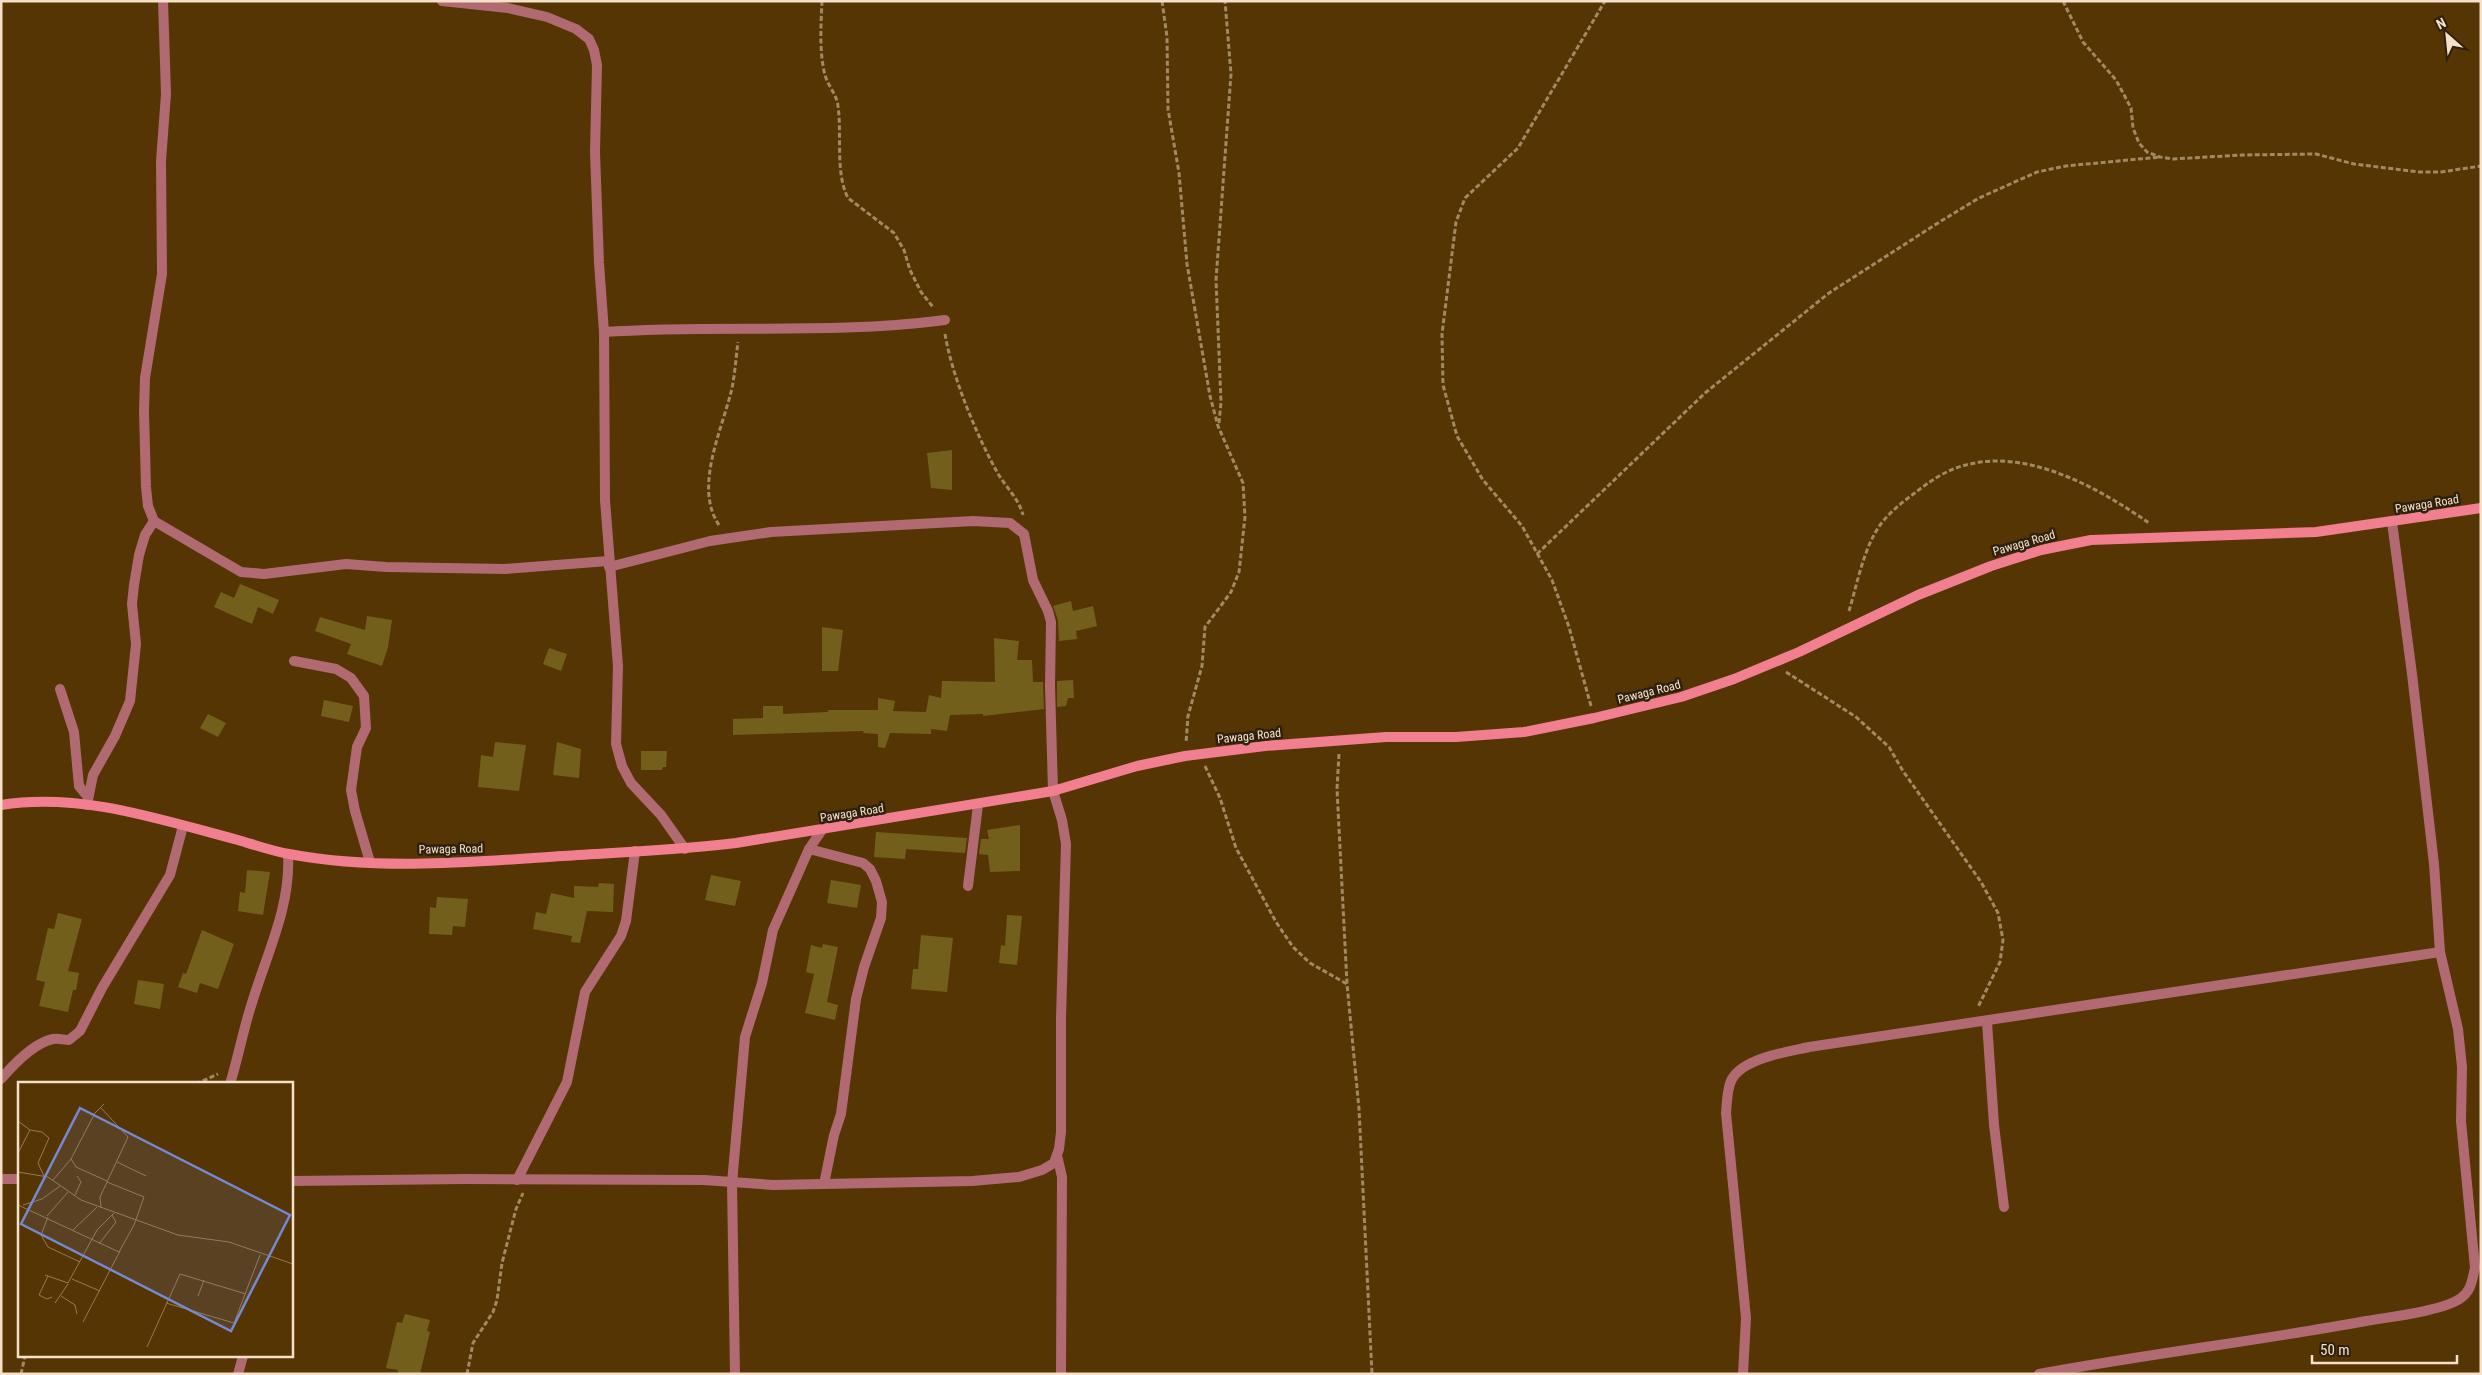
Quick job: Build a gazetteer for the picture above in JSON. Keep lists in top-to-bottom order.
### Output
{
  "streets": {
    "main road": ["Pawaga Road"]
  },
  "scale_bar": "50 m",
  "north": "top left"
}
